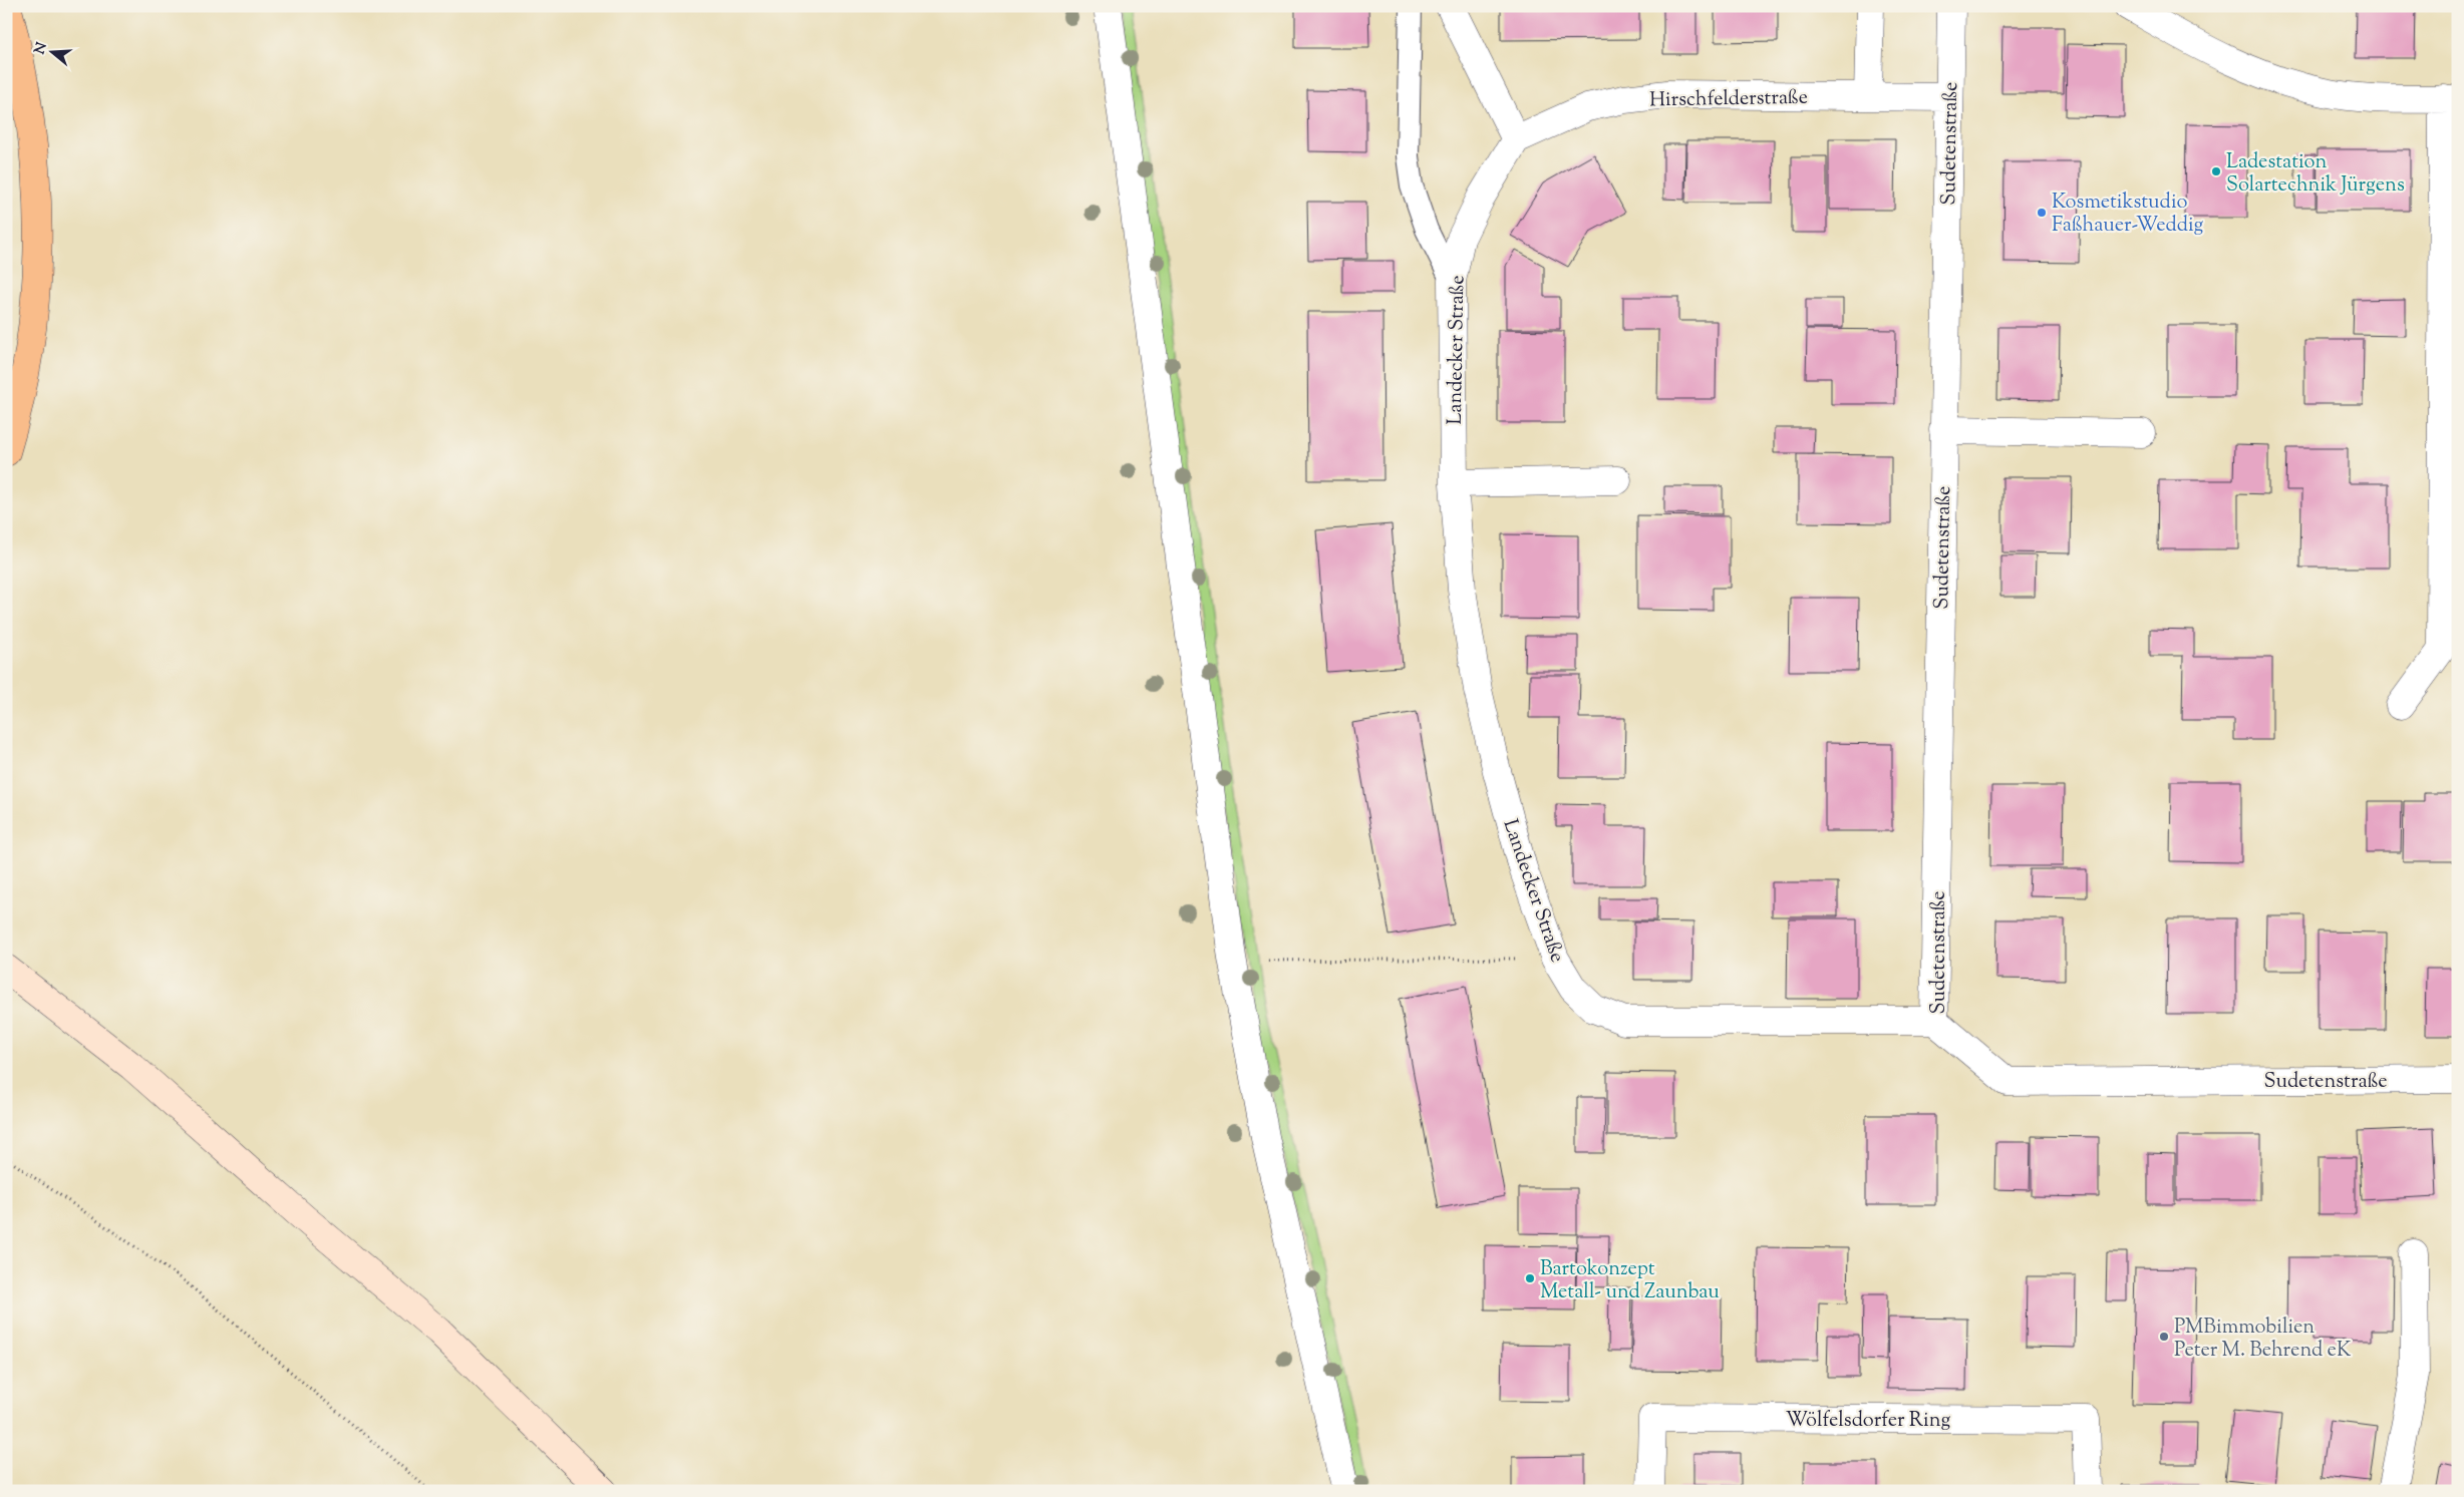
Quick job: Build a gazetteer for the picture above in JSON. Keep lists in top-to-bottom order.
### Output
{
  "streets": {
    "street": [
      "Hirschfelderstraße",
      "Sudetenstraße",
      "Landecker Straße",
      "Wölfelsdorfer Ring"
    ]
  },
  "crossings": [
    ["Hirschfelderstraße", "Sudetenstraße"],
    ["Hirschfelderstraße", "Landecker Straße"],
    ["Sudetenstraße", "Landecker Straße"]
  ],
  "places": [
    "Ladestation Solartechnik Jürgens",
    "Kosmetikstudio Faßhauer-Weddig",
    "Bartokonzept Metall- und Zaunbau",
    "PMBimmobilien Peter M. Behrend eK"
  ],
  "north": "left"
}
